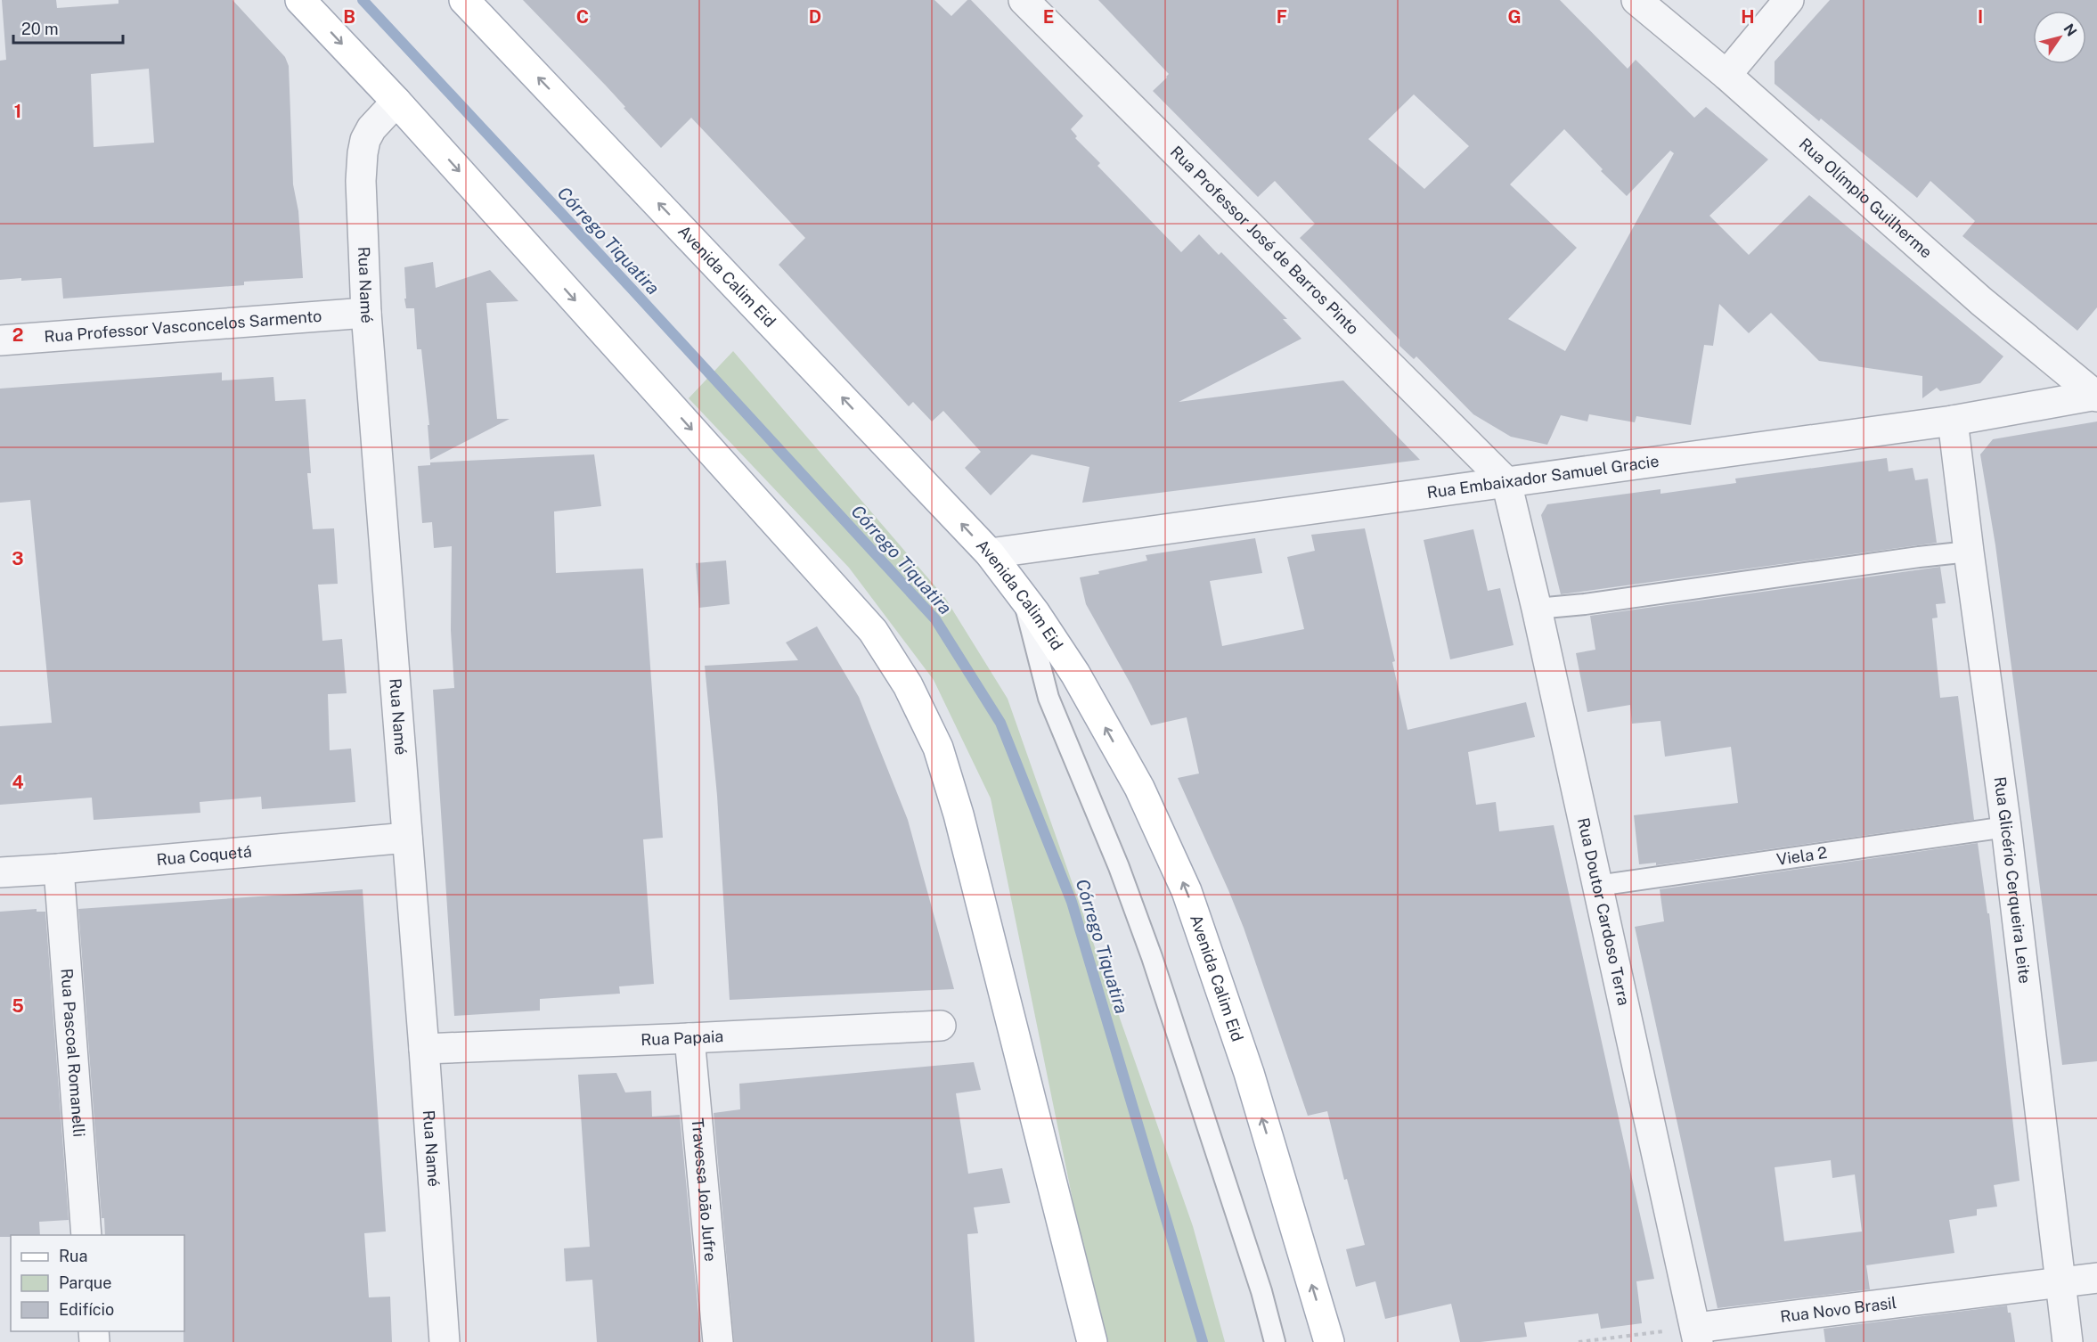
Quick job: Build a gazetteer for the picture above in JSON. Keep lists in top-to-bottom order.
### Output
{
  "streets": {
    "main road": ["Avenida Calim Eid"],
    "street": [
      "Rua Olímpio Guilherme",
      "Rua Professor José de Barros Pinto",
      "Rua Namé",
      "Rua Professor Vasconcelos Sarmento",
      "Rua Embaixador Samuel Gracie",
      "Rua Coquetá",
      "Rua Glicério Cerqueira Leite",
      "Rua Doutor Cardoso Terra",
      "Rua Papaia",
      "Rua Pascoal Romanelli",
      "Travessa João Jufre",
      "Rua Novo Brasil"
    ],
    "lane": ["Viela 2"]
  },
  "crossings": [
    ["Rua Olímpio Guilherme", "Rua Embaixador Samuel Gracie"],
    ["Rua Professor José de Barros Pinto", "Rua Embaixador Samuel Gracie"],
    ["Rua Professor José de Barros Pinto", "Rua Doutor Cardoso Terra"],
    ["Avenida Calim Eid", "Rua Embaixador Samuel Gracie"],
    ["Rua Namé", "Rua Professor Vasconcelos Sarmento"],
    ["Rua Namé", "Rua Coquetá"],
    ["Rua Namé", "Rua Papaia"],
    ["Rua Embaixador Samuel Gracie", "Rua Glicério Cerqueira Leite"],
    ["Rua Embaixador Samuel Gracie", "Rua Doutor Cardoso Terra"],
    ["Rua Coquetá", "Rua Pascoal Romanelli"],
    ["Viela 2", "Rua Glicério Cerqueira Leite"],
    ["Viela 2", "Rua Doutor Cardoso Terra"],
    ["Rua Glicério Cerqueira Leite", "Rua Novo Brasil"],
    ["Rua Doutor Cardoso Terra", "Rua Novo Brasil"],
    ["Rua Papaia", "Travessa João Jufre"]
  ],
  "water": ["Córrego Tiquatira"],
  "legend": ["Rua", "Parque", "Edifício"],
  "scale_bar": "20 m",
  "north": "top right",
  "grid": {
    "columns": [
      "B",
      "C",
      "D",
      "E",
      "F",
      "G",
      "H",
      "I"
    ],
    "rows": [
      "1",
      "2",
      "3",
      "4",
      "5"
    ]
  }
}
